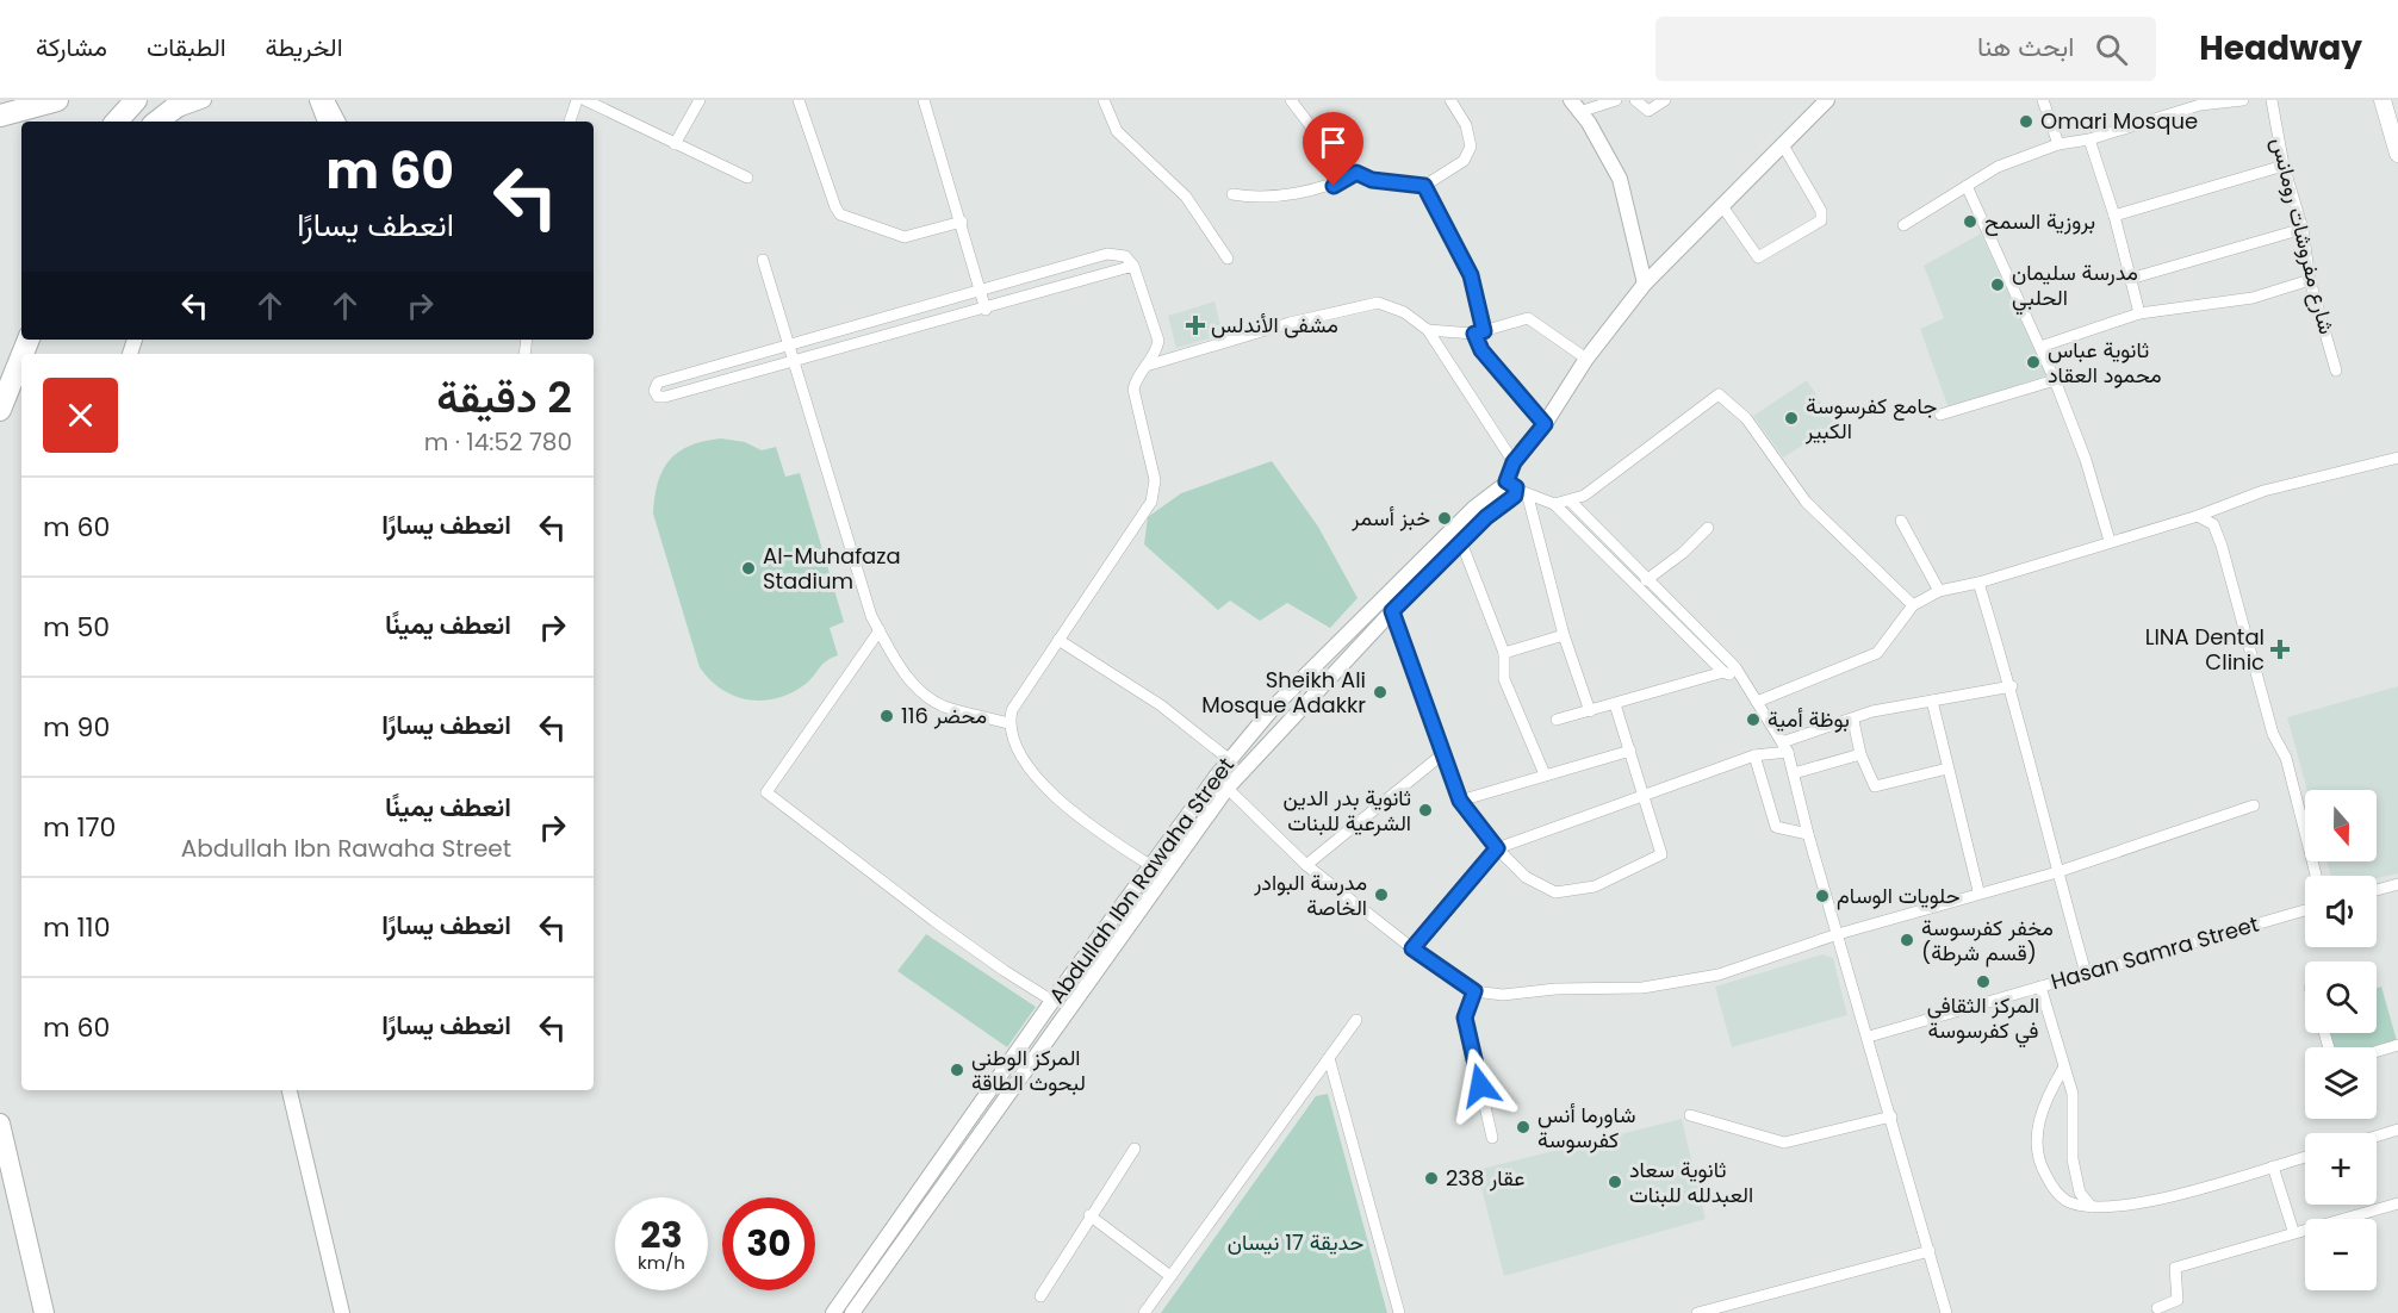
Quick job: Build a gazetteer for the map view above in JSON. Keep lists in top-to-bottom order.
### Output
{
  "streets": {
    "street": ["شارع مفروشات رومانس", "Abdullah Ibn Rawaha Street", "Hasan Samra Street"]
  },
  "parks": ["حديقة 17 نيسان"],
  "places": {
    "other": [
      "Omari Mosque",
      "بروزية السمح",
      "مدرسة سليمان الحلبي",
      "ثانوية عباس محمود العقاد",
      "جامع كفرسوسة الكبير",
      "خبز أسمر",
      "Al-Muhafaza Stadium",
      "Sheikh Ali Mosque Adakkr",
      "محضر 116",
      "بوظة أمية",
      "ثانوية بدر الدين الشرعية للبنات",
      "مدرسة البوادر الخاصة",
      "حلويات الوسام",
      "مخفر كفرسوسة (قسم شرطة)",
      "المركز الثقافي في كفرسوسة",
      "المركز الوطني لبحوث الطاقة",
      "شاورما أنس كفرسوسة",
      "عقار 238",
      "ثانوية سعاد العبدلله للبنات"
    ],
    "health": ["مشفى الأندلس", "LINA Dental Clinic"]
  },
  "north": "bottom",
  "page": {
    "header": "Headway",
    "search": "ابحث هنا",
    "nav": ["الخريطة", "الطبقات", "مشاركة"],
    "turn": ["60 m", "انعطف يسارًا"],
    "heading": ["2 دقيقة", "780 m · 14:52"],
    "list": [
      {
        "name": "انعطف يسارًا",
        "value": "60 m"
      },
      {
        "name": "انعطف يمينًا",
        "value": "50 m"
      },
      {
        "name": "انعطف يسارًا",
        "value": "90 m"
      },
      {
        "name": "انعطف يمينًا",
        "note": "Abdullah Ibn Rawaha Street",
        "value": "170 m"
      },
      {
        "name": "انعطف يسارًا",
        "value": "110 m"
      },
      {
        "name": "انعطف يسارًا",
        "value": "60 m"
      }
    ],
    "map_buttons": ["+", "−"],
    "speed": "23 km/h",
    "limit": "30"
  }
}
